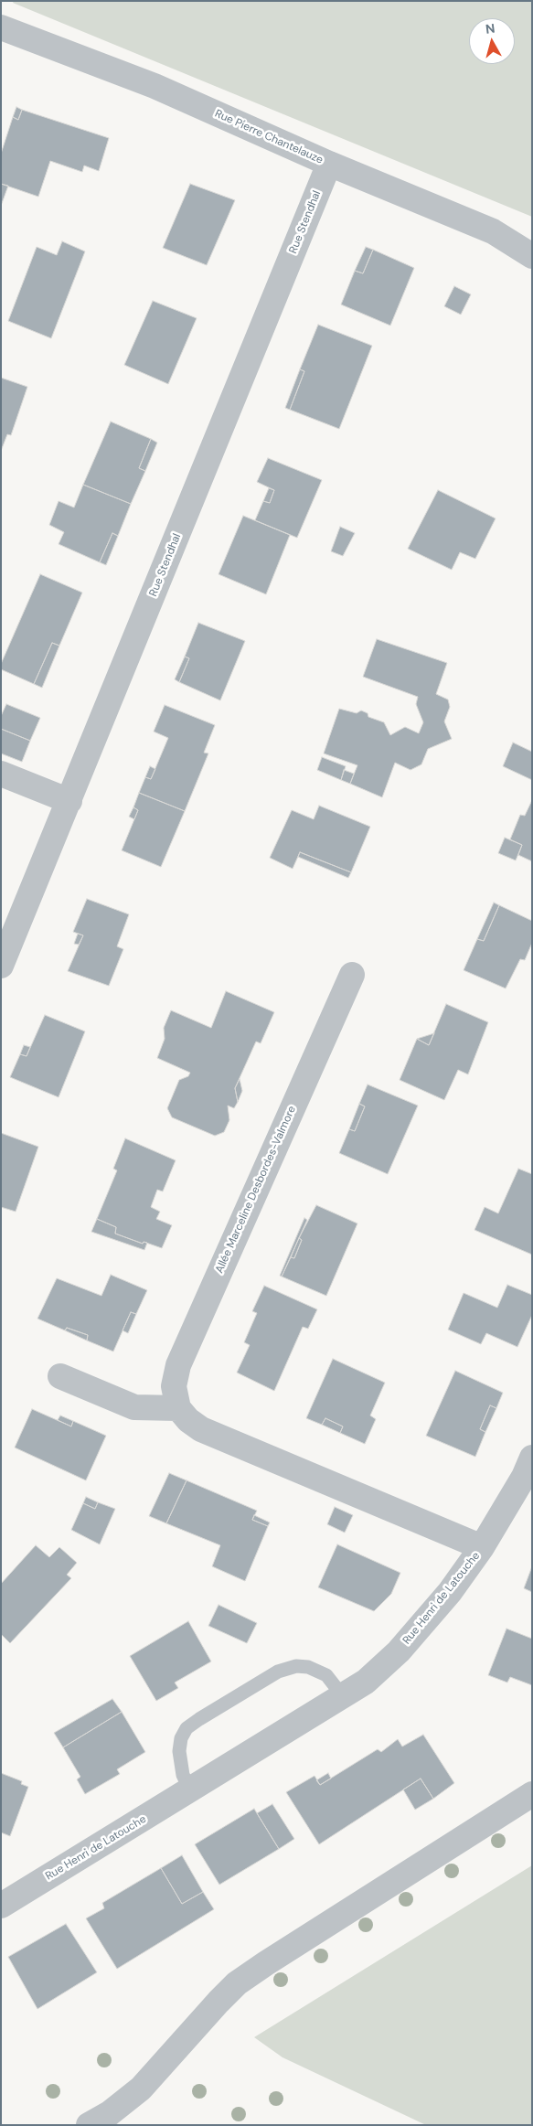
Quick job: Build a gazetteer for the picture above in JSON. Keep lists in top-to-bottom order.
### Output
{
  "streets": {
    "street": [
      "Rue Pierre Chantelauze",
      "Rue Stendhal",
      "Allée Marceline Desbordes-Valmore",
      "Rue Henri de Latouche"
    ]
  },
  "crossings": [
    ["Rue Pierre Chantelauze", "Rue Stendhal"]
  ],
  "north": "top"
}
